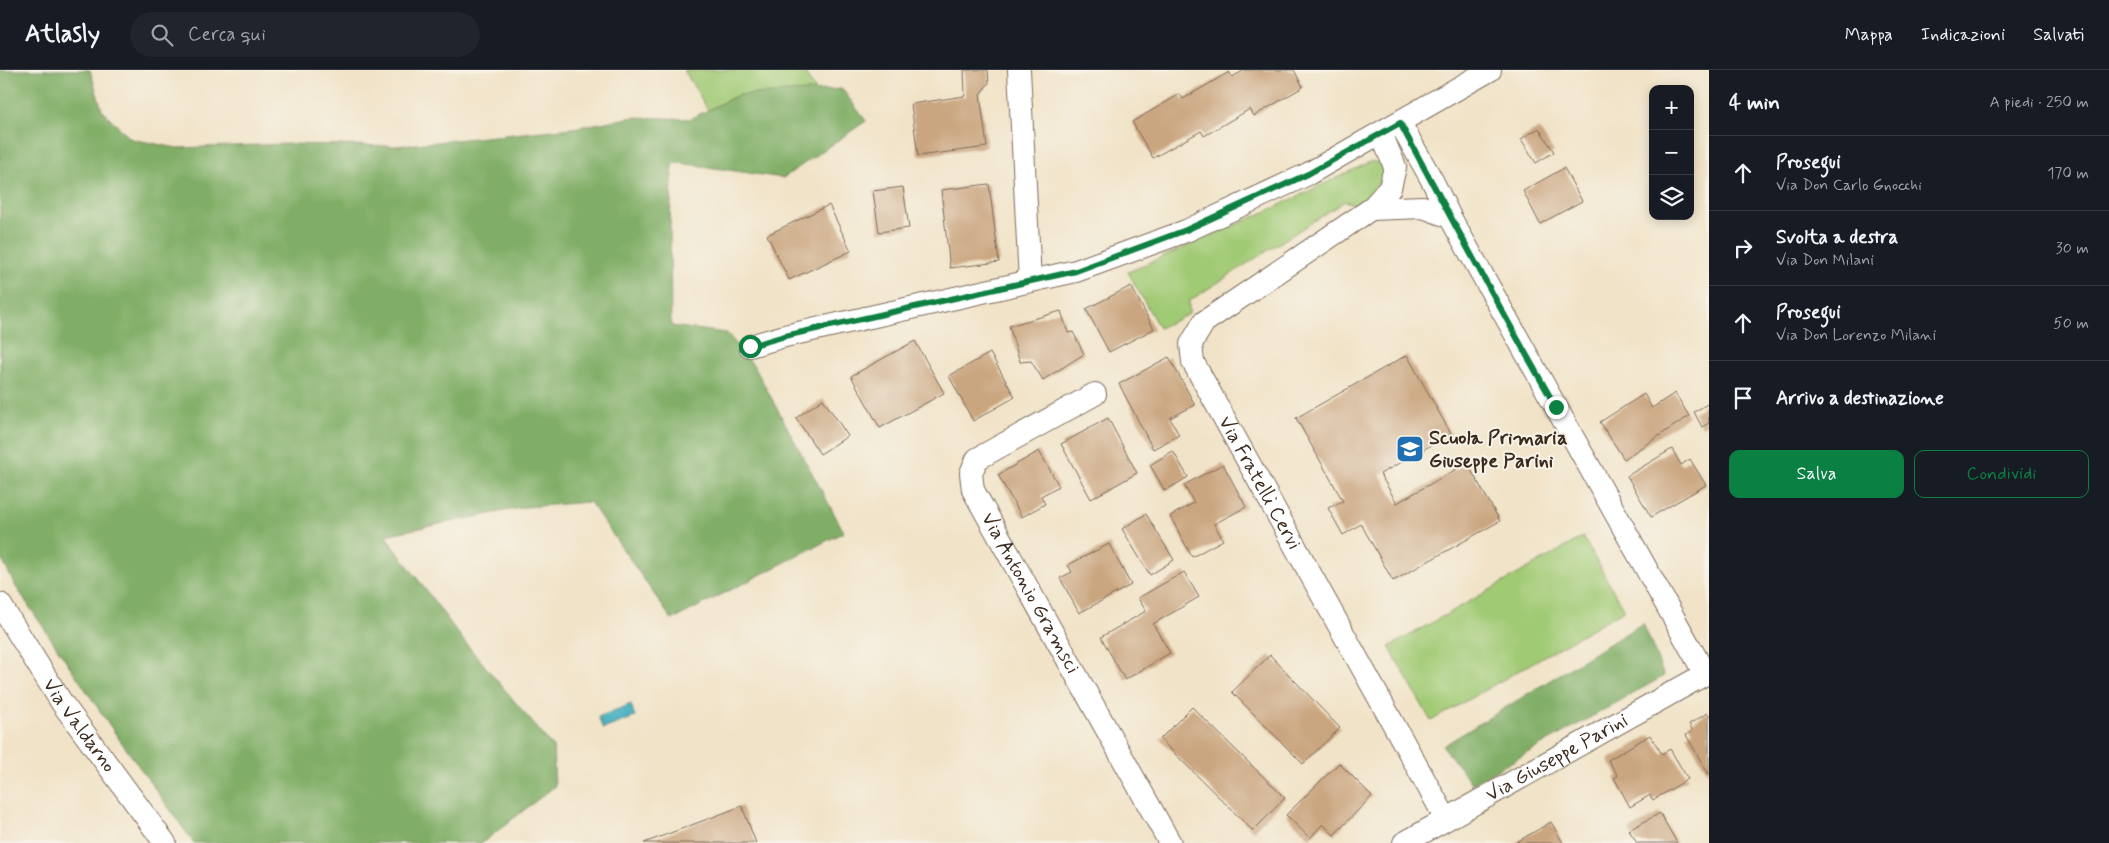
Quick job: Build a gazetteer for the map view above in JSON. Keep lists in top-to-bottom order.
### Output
{
  "streets": {
    "street": [
      "Via Fratelli Cervi",
      "Via Antonio Gramsci",
      "Via Valdarno",
      "Via Giuseppe Parini"
    ]
  },
  "crossings": [
    ["Via Fratelli Cervi", "Via Giuseppe Parini"]
  ],
  "places": {
    "school or university": ["Scuola Primaria Giuseppe Parini"]
  },
  "page": {
    "header": "Atlasly",
    "search": "Cerca qui",
    "nav": ["Mappa", "Indicazioni", "Salvati"],
    "heading": ["4 min", "A piedi · 250 m"],
    "map_buttons": ["+", "−"],
    "list": [
      ["Prosegui", "Via Don Carlo Gnocchi", "170 m"],
      ["Svolta a destra", "Via Don Milani", "30 m"],
      ["Prosegui", "Via Don Lorenzo Milani", "50 m"],
      "Arrivo a destinazione"
    ],
    "buttons": ["Salva", "Condividi"]
  }
}
